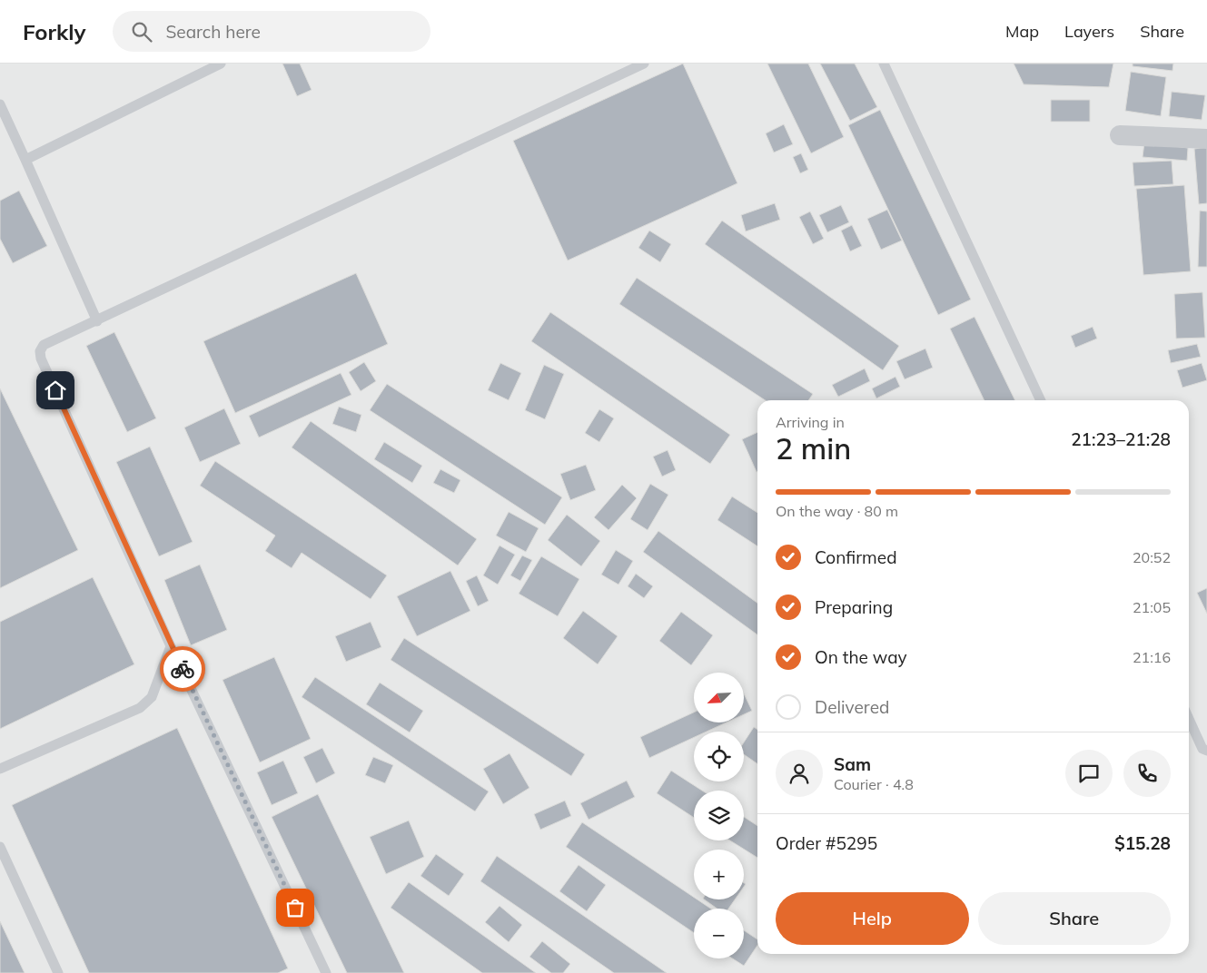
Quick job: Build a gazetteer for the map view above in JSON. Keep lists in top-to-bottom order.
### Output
{
  "north": "bottom left",
  "page": {
    "header": "Forkly",
    "search": "Search here",
    "nav": ["Map", "Layers", "Share"],
    "heading": ["2 min", "Arriving in", "21:23–21:28"],
    "panel": [
      "Sam",
      "Courier · 4.8",
      "Order #5295",
      "$15.28"
    ],
    "bar": "On the way · 80 m",
    "list": [
      ["Confirmed", "20:52"],
      ["Preparing", "21:05"],
      ["On the way", "21:16"],
      "Delivered"
    ],
    "map_buttons": ["+", "−"],
    "buttons": ["Help", "Share"]
  }
}
